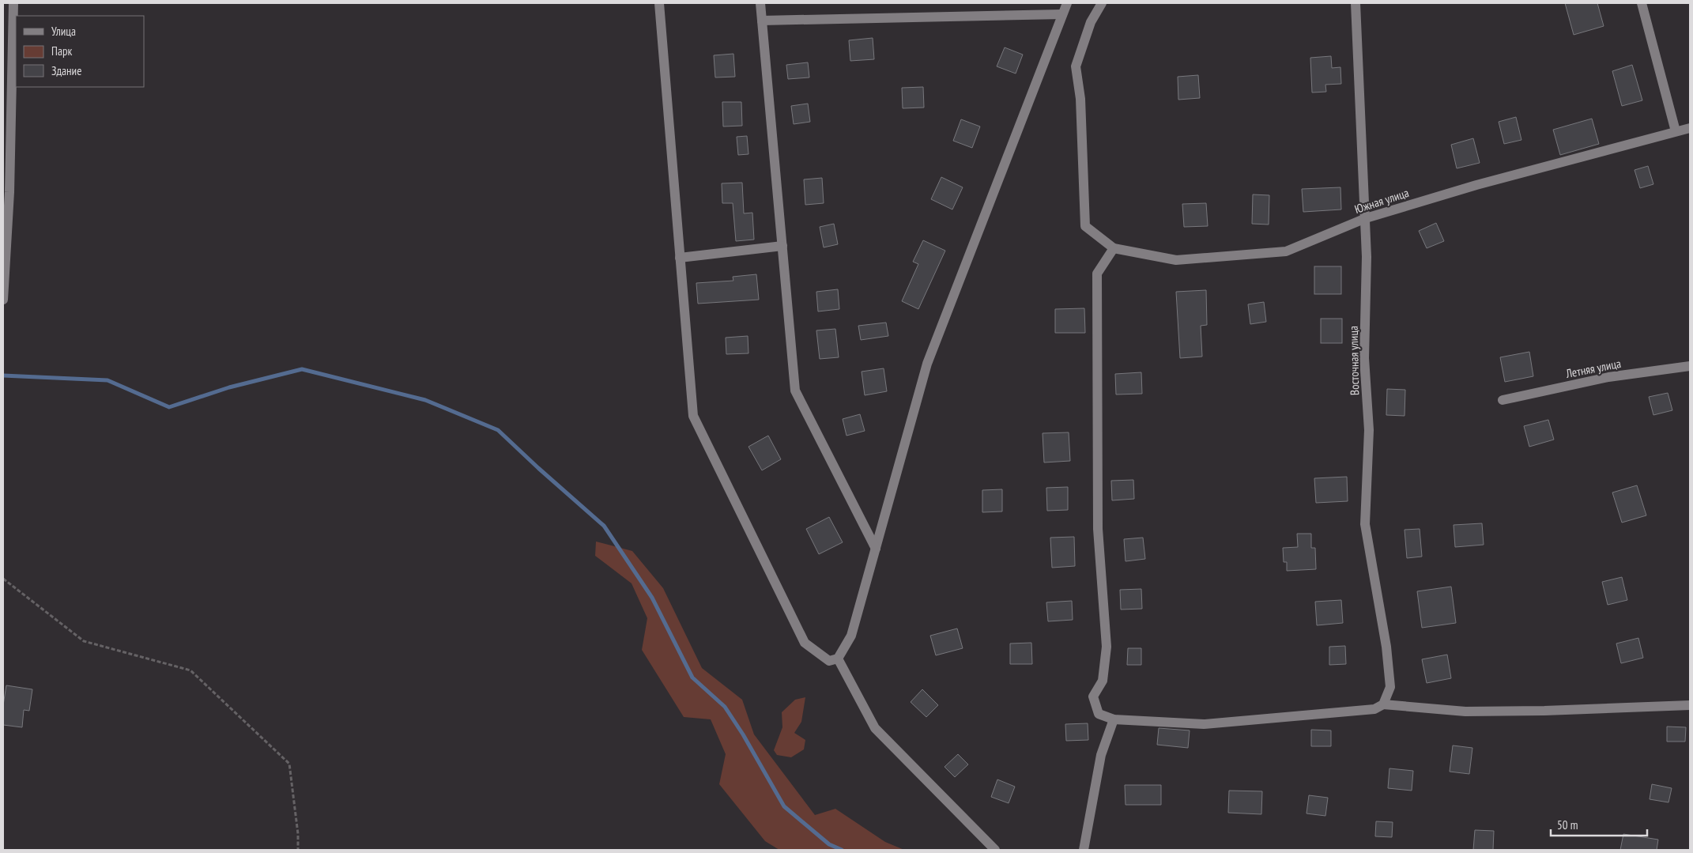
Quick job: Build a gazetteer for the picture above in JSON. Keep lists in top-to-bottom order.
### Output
{
  "streets": {
    "street": ["Южная улица", "Восточная улица", "Летняя улица"]
  },
  "crossings": [
    ["Южная улица", "Восточная улица"]
  ],
  "legend": ["Улица", "Парк", "Здание"],
  "scale_bar": "50 m"
}
